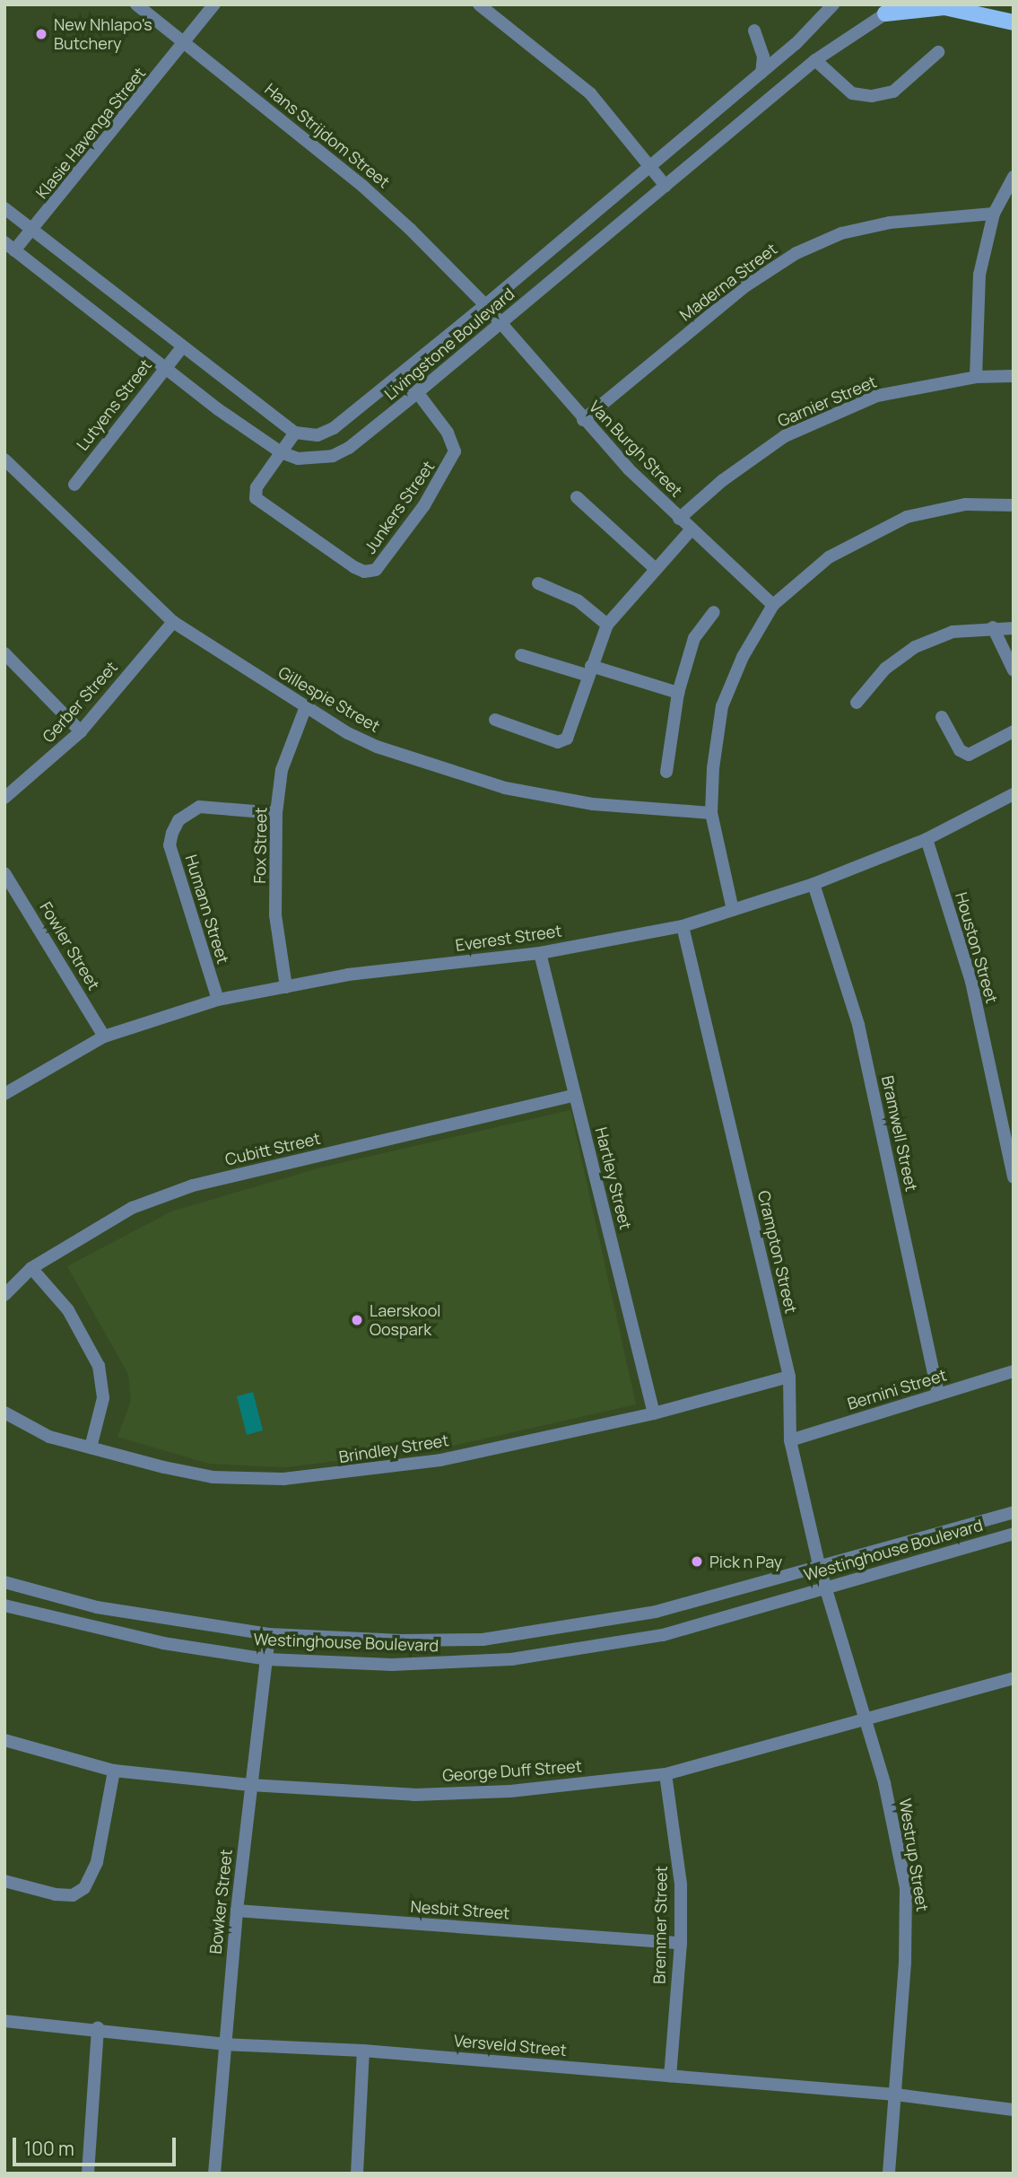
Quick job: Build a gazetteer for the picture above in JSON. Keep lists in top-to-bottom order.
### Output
{
  "streets": {
    "street": [
      "Klasie Havenga Street",
      "Hans Strijdom Street",
      "Maderna Street",
      "Livingstone Boulevard",
      "Garnier Street",
      "Lutyens Street",
      "Van Burgh Street",
      "Junkers Street",
      "Gillespie Street",
      "Gerber Street",
      "Fox Street",
      "Humann Street",
      "Everest Street",
      "Fowler Street",
      "Houston Street",
      "Bramwell Street",
      "Cubitt Street",
      "Hartley Street",
      "Crampton Street",
      "Bernini Street",
      "Brindley Street",
      "Westinghouse Boulevard",
      "George Duff Street",
      "Westrup Street",
      "Bowker Street",
      "Nesbit Street",
      "Bremmer Street",
      "Versveld Street"
    ]
  },
  "crossings": [
    ["Klasie Havenga Street", "Hans Strijdom Street"],
    ["Klasie Havenga Street", "Livingstone Boulevard"],
    ["Hans Strijdom Street", "Livingstone Boulevard"],
    ["Hans Strijdom Street", "Van Burgh Street"],
    ["Maderna Street", "Van Burgh Street"],
    ["Livingstone Boulevard", "Lutyens Street"],
    ["Livingstone Boulevard", "Van Burgh Street"],
    ["Livingstone Boulevard", "Junkers Street"],
    ["Garnier Street", "Van Burgh Street"],
    ["Gillespie Street", "Gerber Street"],
    ["Gillespie Street", "Fox Street"],
    ["Fox Street", "Humann Street"],
    ["Fox Street", "Everest Street"],
    ["Humann Street", "Everest Street"],
    ["Everest Street", "Fowler Street"],
    ["Everest Street", "Houston Street"],
    ["Everest Street", "Bramwell Street"],
    ["Everest Street", "Hartley Street"],
    ["Everest Street", "Crampton Street"],
    ["Bramwell Street", "Bernini Street"],
    ["Cubitt Street", "Hartley Street"],
    ["Hartley Street", "Brindley Street"],
    ["Crampton Street", "Bernini Street"],
    ["Crampton Street", "Brindley Street"],
    ["Crampton Street", "Westinghouse Boulevard"],
    ["Crampton Street", "Westrup Street"],
    ["Westinghouse Boulevard", "Westrup Street"],
    ["Westinghouse Boulevard", "Bowker Street"],
    ["George Duff Street", "Westrup Street"],
    ["George Duff Street", "Bowker Street"],
    ["George Duff Street", "Bremmer Street"],
    ["Westrup Street", "Versveld Street"],
    ["Bowker Street", "Nesbit Street"],
    ["Bowker Street", "Versveld Street"],
    ["Nesbit Street", "Bremmer Street"],
    ["Bremmer Street", "Versveld Street"]
  ],
  "places": ["New Nhlapo's Butchery", "Laerskool Oospark", "Pick n Pay"],
  "scale_bar": "100 m"
}
